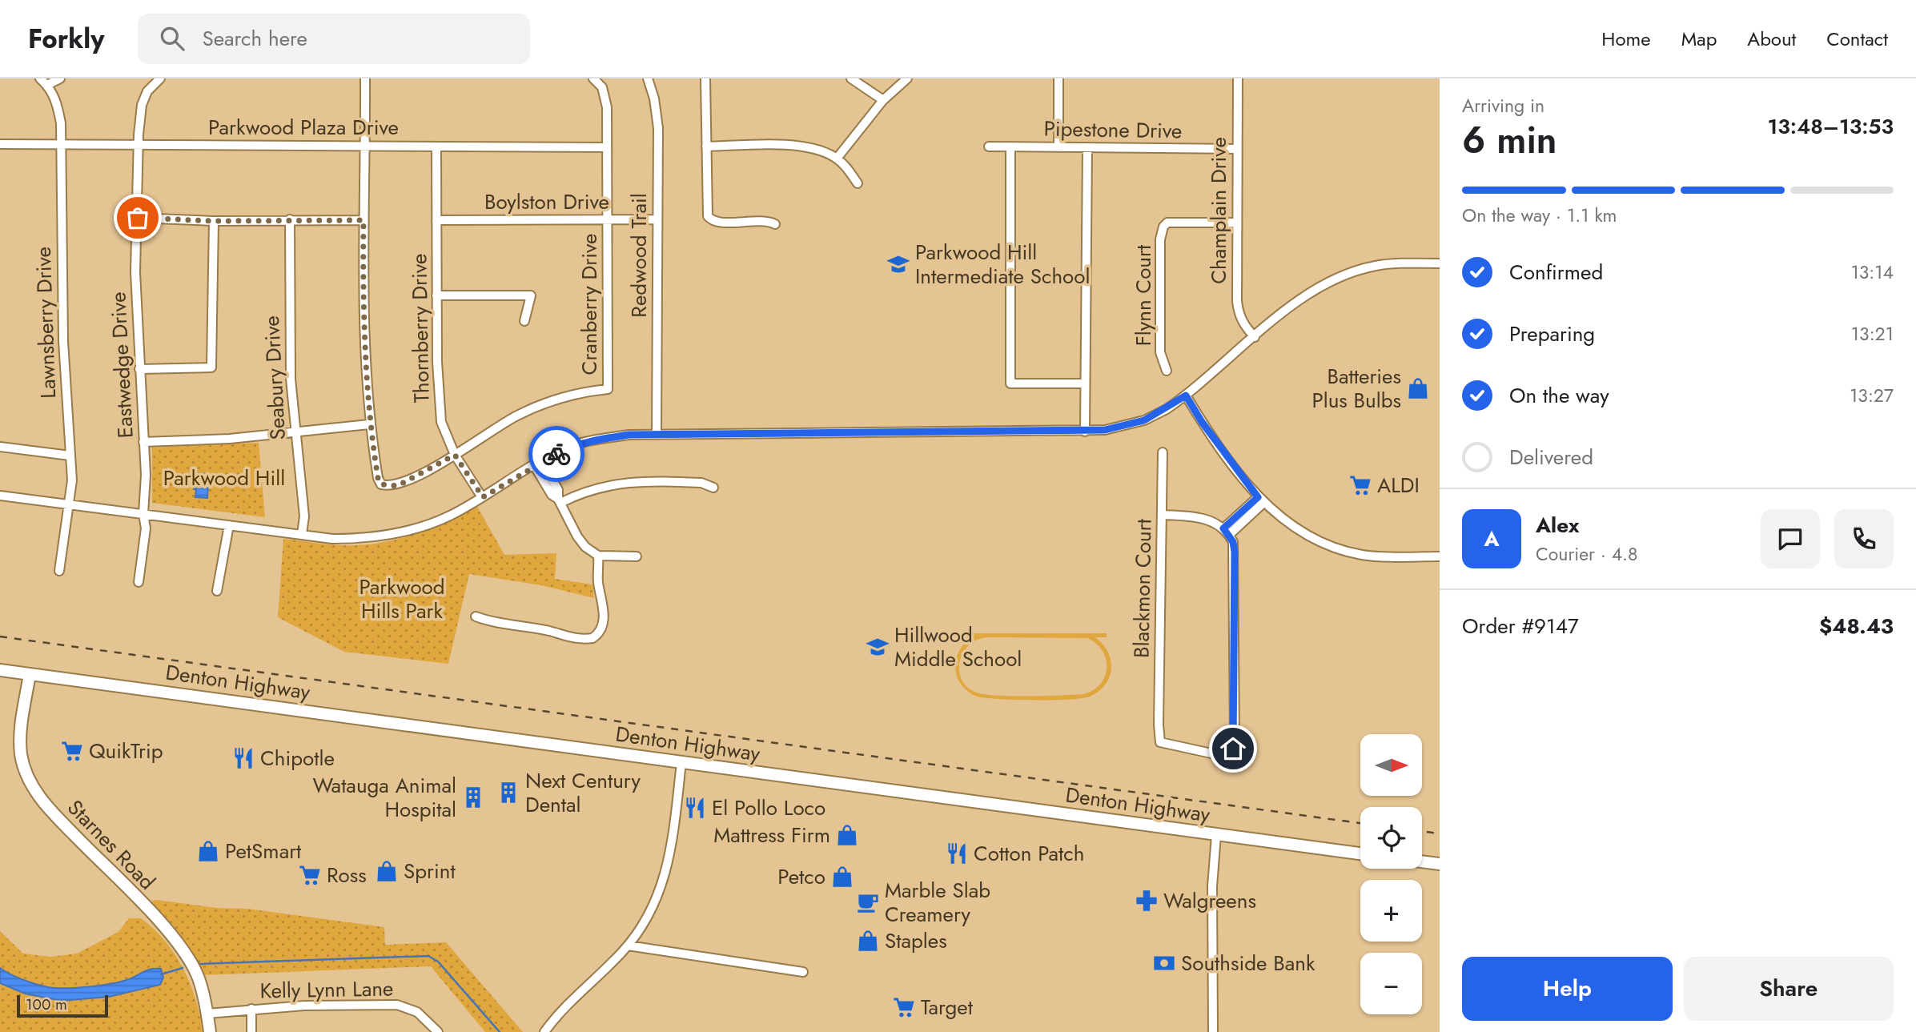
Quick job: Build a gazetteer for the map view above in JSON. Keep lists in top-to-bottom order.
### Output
{
  "streets": {
    "main road": ["Denton Highway", "Starnes Road"],
    "street": [
      "Parkwood Plaza Drive",
      "Pipestone Drive",
      "Boylston Drive",
      "Champlain Drive",
      "Redwood Trail",
      "Flynn Court",
      "Cranberry Drive",
      "Lawnsberry Drive",
      "Thornberry Drive",
      "Eastwedge Drive",
      "Seabury Drive",
      "Blackmon Court",
      "Kelly Lynn Lane"
    ]
  },
  "crossings": [
    ["Parkwood Plaza Drive", "Cranberry Drive"],
    ["Parkwood Plaza Drive", "Lawnsberry Drive"],
    ["Parkwood Plaza Drive", "Thornberry Drive"],
    ["Parkwood Plaza Drive", "Eastwedge Drive"],
    ["Pipestone Drive", "Champlain Drive"],
    ["Boylston Drive", "Redwood Trail"],
    ["Boylston Drive", "Cranberry Drive"],
    ["Boylston Drive", "Thornberry Drive"],
    ["Champlain Drive", "Flynn Court"],
    ["Cranberry Drive", "Thornberry Drive"],
    ["Denton Highway", "Starnes Road"],
    ["Starnes Road", "Kelly Lynn Lane"]
  ],
  "parks": ["Parkwood Hill", "Parkwood Hills Park"],
  "places": {
    "school or university": ["Parkwood Hill Intermediate School", "Hillwood Middle School"],
    "shop": [
      "Batteries Plus Bulbs",
      "Mattress Firm",
      "PetSmart",
      "Sprint",
      "Petco",
      "Staples"
    ],
    "supermarket": [
      "ALDI",
      "QuikTrip",
      "Ross",
      "Target"
    ],
    "restaurant": ["Chipotle", "El Pollo Loco", "Cotton Patch"],
    "building": ["Next Century Dental", "Watauga Animal Hospital"],
    "pharmacy": ["Walgreens"],
    "cafe": ["Marble Slab Creamery"],
    "bank": ["Southside Bank"]
  },
  "scale_bar": "100 m",
  "north": "right",
  "page": {
    "header": "Forkly",
    "search": "Search here",
    "nav": [
      "Home",
      "Map",
      "About",
      "Contact"
    ],
    "heading": ["6 min", "Arriving in", "13:48–13:53"],
    "panel": [
      "Alex",
      "Courier · 4.8",
      "Order #9147",
      "$48.43"
    ],
    "bar": "On the way · 1.1 km",
    "list": [
      ["Confirmed", "13:14"],
      ["Preparing", "13:21"],
      ["On the way", "13:27"],
      "Delivered"
    ],
    "round": "A",
    "map_buttons": ["+", "−"],
    "buttons": ["Help", "Share"],
    "scale": "100 m"
  }
}
